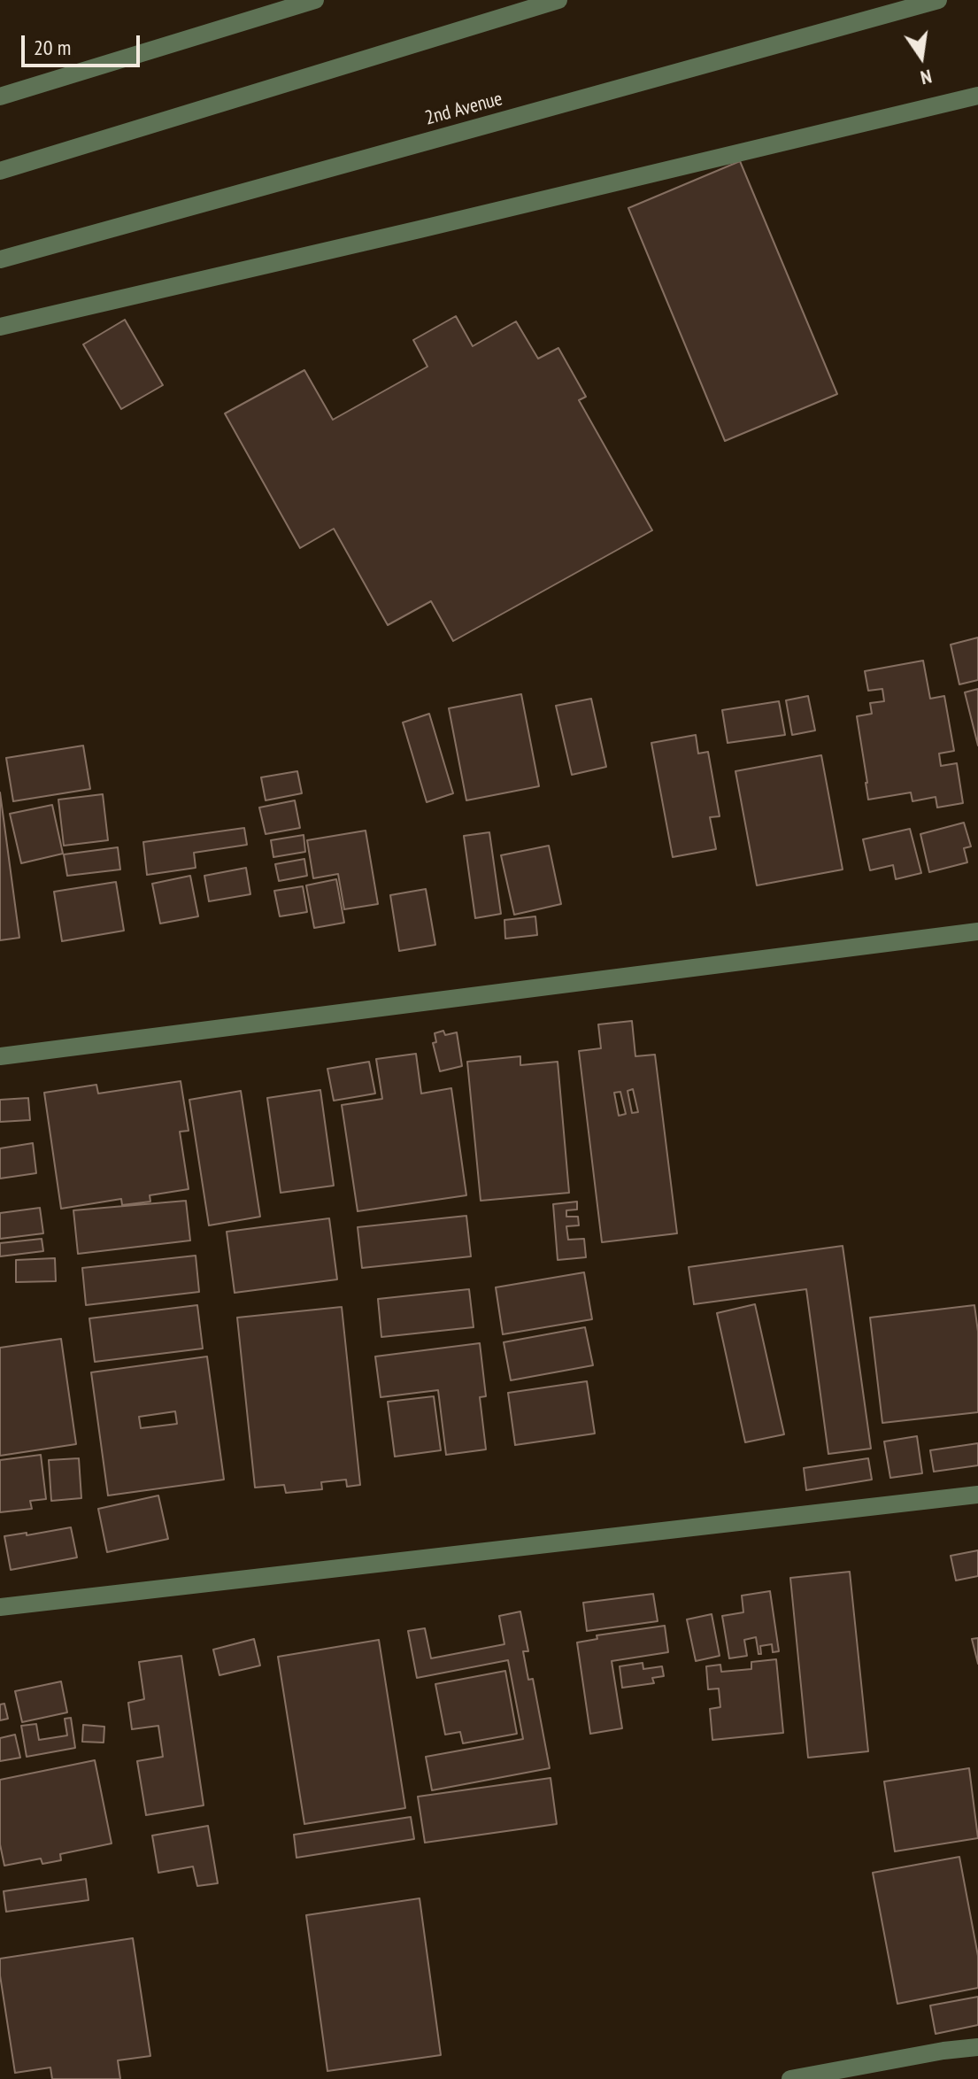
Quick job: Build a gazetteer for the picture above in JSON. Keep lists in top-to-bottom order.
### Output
{
  "streets": {
    "street": ["2nd Avenue"]
  },
  "scale_bar": "20 m",
  "north": "bottom"
}
